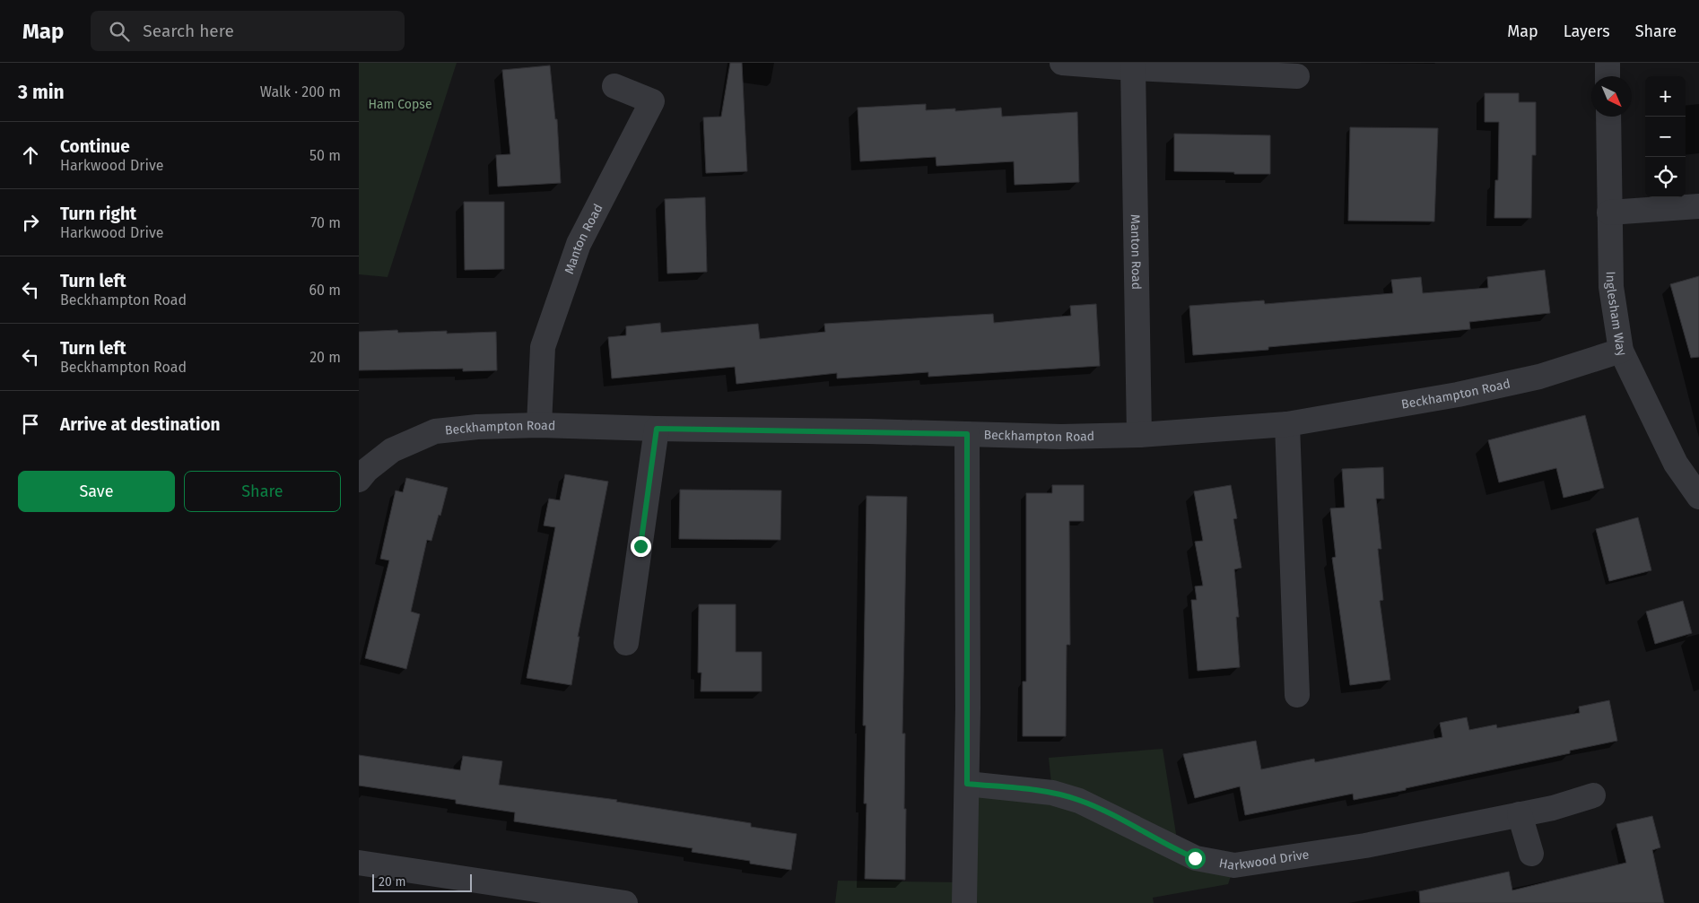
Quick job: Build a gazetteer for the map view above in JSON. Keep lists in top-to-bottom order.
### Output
{
  "streets": {
    "street": [
      "Manton Road",
      "Inglesham Way",
      "Beckhampton Road",
      "Harkwood Drive"
    ]
  },
  "crossings": [
    ["Manton Road", "Beckhampton Road"],
    ["Inglesham Way", "Beckhampton Road"]
  ],
  "parks": ["Ham Copse"],
  "scale_bar": "20 m",
  "north": "bottom right",
  "page": {
    "header": "Map",
    "search": "Search here",
    "nav": ["Map", "Layers", "Share"],
    "heading": ["3 min", "Walk · 200 m"],
    "map_buttons": ["+", "−"],
    "list": [
      ["Continue", "Harkwood Drive", "50 m"],
      ["Turn right", "Harkwood Drive", "70 m"],
      ["Turn left", "Beckhampton Road", "60 m"],
      ["Turn left", "Beckhampton Road", "20 m"],
      "Arrive at destination"
    ],
    "buttons": ["Save", "Share"],
    "scale": "20 m"
  }
}
